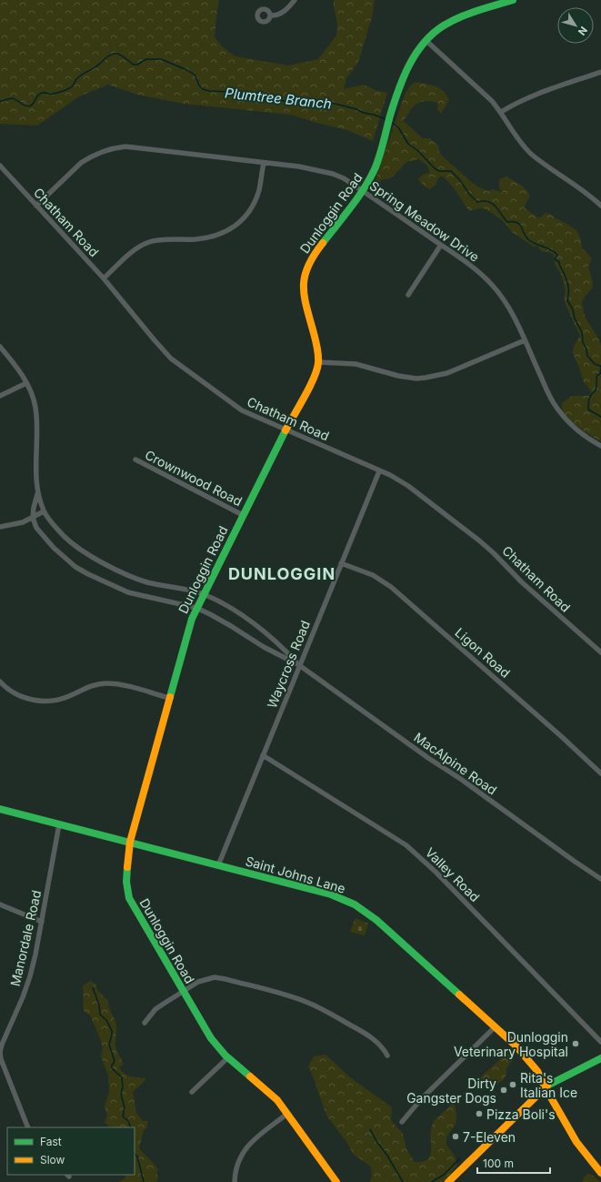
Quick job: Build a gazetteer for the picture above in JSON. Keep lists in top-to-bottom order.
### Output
{
  "streets": {
    "street": [
      "Dunloggin Road",
      "Spring Meadow Drive",
      "Chatham Road",
      "Crownwood Road",
      "Ligon Road",
      "Waycross Road",
      "MacAlpine Road",
      "Saint Johns Lane",
      "Valley Road",
      "Manordale Road"
    ]
  },
  "crossings": [
    ["Dunloggin Road", "Spring Meadow Drive"],
    ["Dunloggin Road", "Chatham Road"],
    ["Dunloggin Road", "Crownwood Road"],
    ["Dunloggin Road", "MacAlpine Road"],
    ["Dunloggin Road", "Saint Johns Lane"],
    ["Spring Meadow Drive", "Chatham Road"],
    ["Chatham Road", "Waycross Road"],
    ["Ligon Road", "Waycross Road"],
    ["Waycross Road", "MacAlpine Road"],
    ["Waycross Road", "Saint Johns Lane"],
    ["Waycross Road", "Valley Road"],
    ["Saint Johns Lane", "Manordale Road"]
  ],
  "districts": ["DUNLOGGIN"],
  "water": ["Plumtree Branch"],
  "places": [
    "Dunloggin Veterinary Hospital",
    "Rita's Italian Ice",
    "Dirty Gangster Dogs",
    "Pizza Boli's",
    "7-Eleven"
  ],
  "legend": ["Fast", "Slow"],
  "scale_bar": "100 m",
  "north": "bottom right"
}
